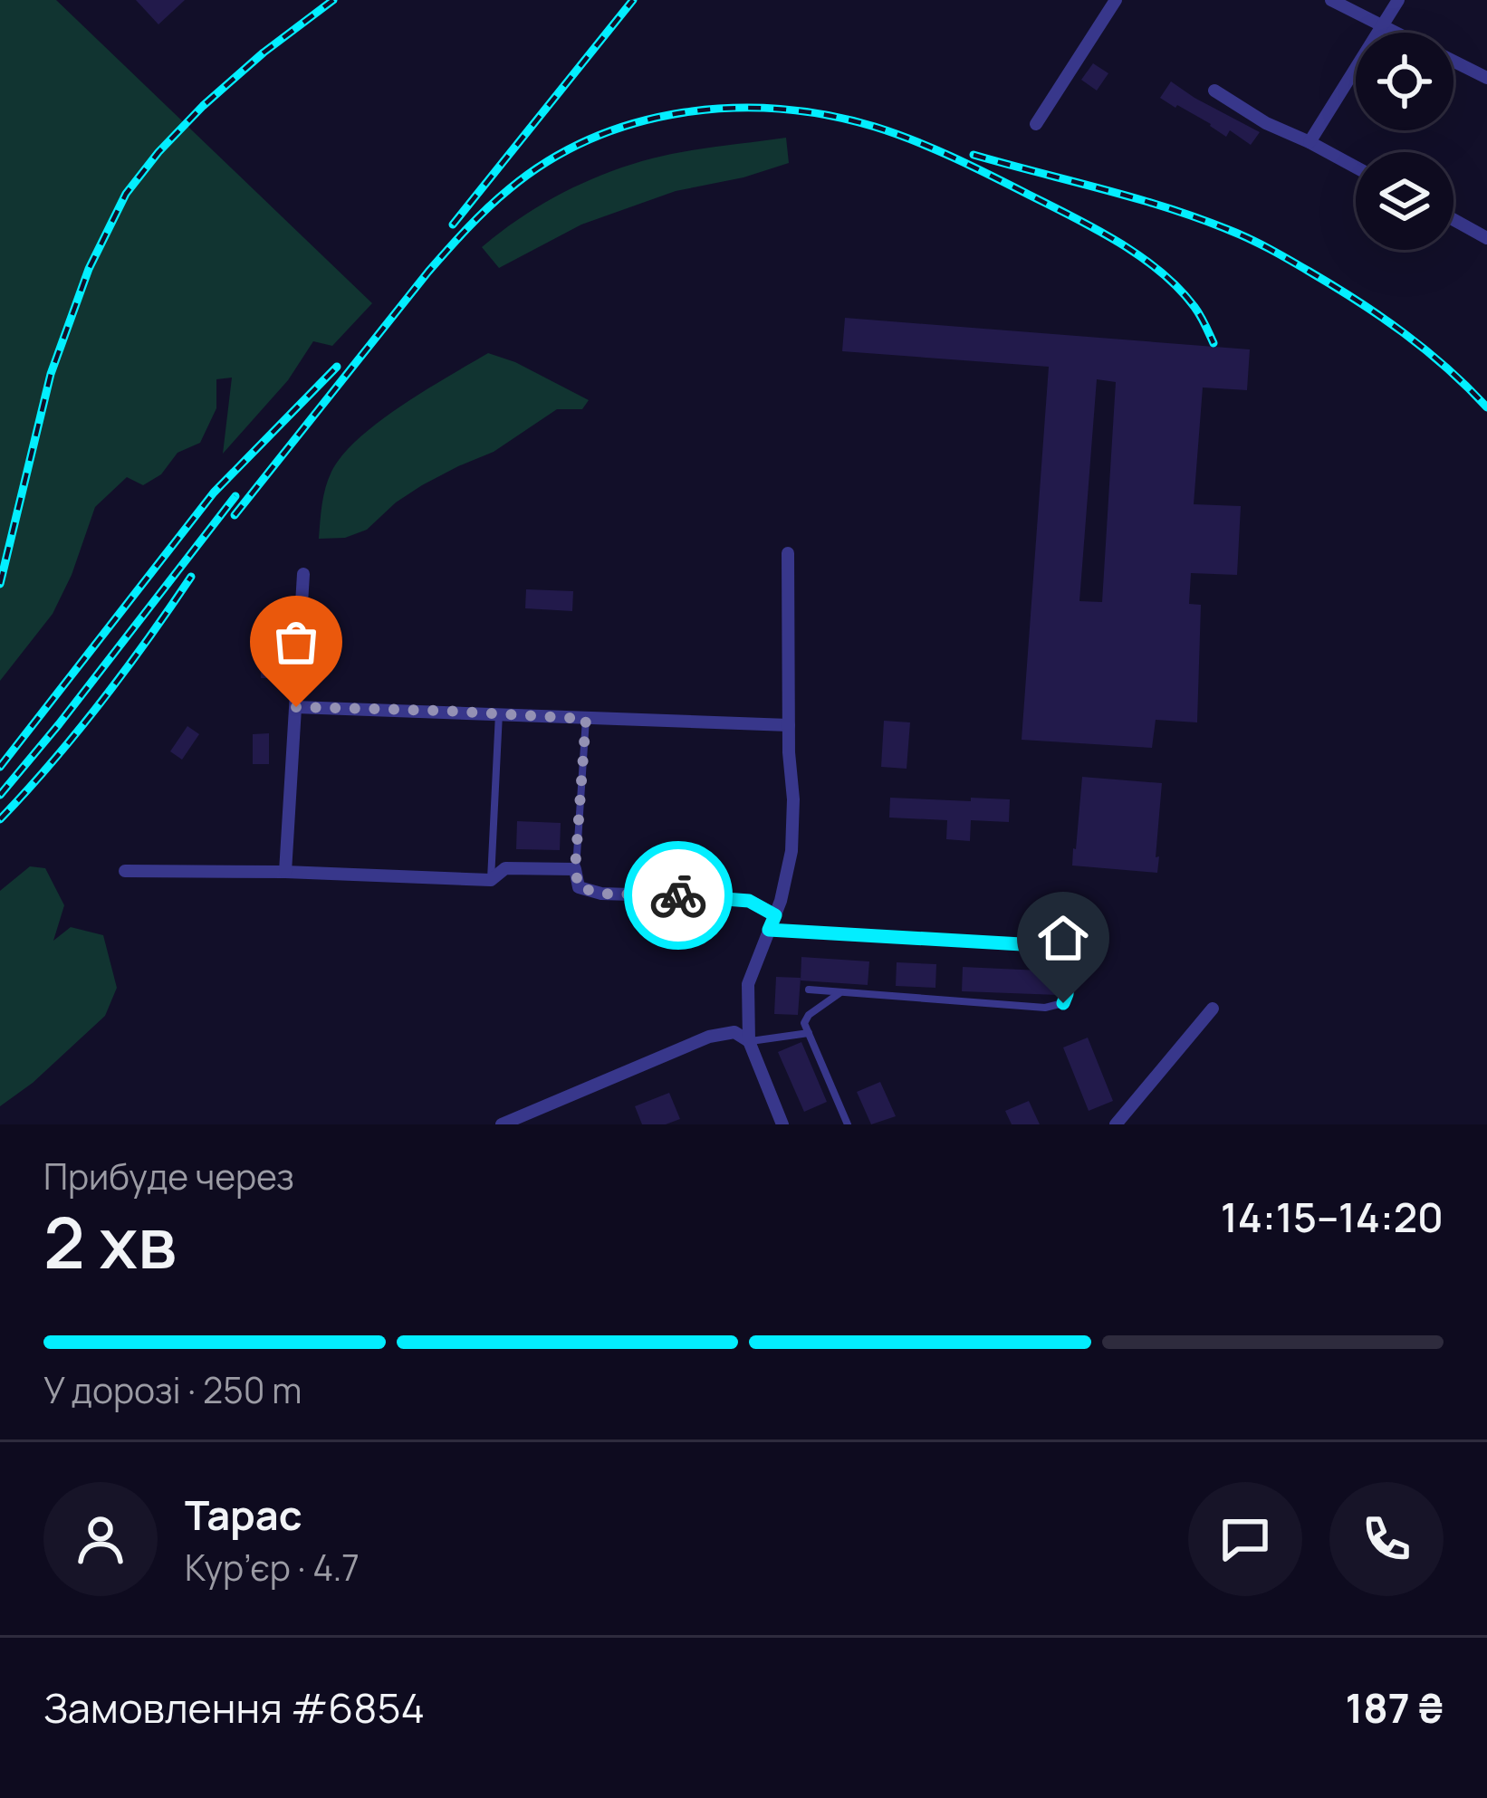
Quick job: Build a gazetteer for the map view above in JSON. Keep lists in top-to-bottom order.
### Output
{
  "page": {
    "heading": ["2 хв", "Прибуде через", "14:15–14:20"],
    "panel": [
      "Тарас",
      "Кур’єр · 4.7",
      "Замовлення #6854",
      "187 ₴"
    ],
    "bar": "У дорозі · 250 m"
  }
}
